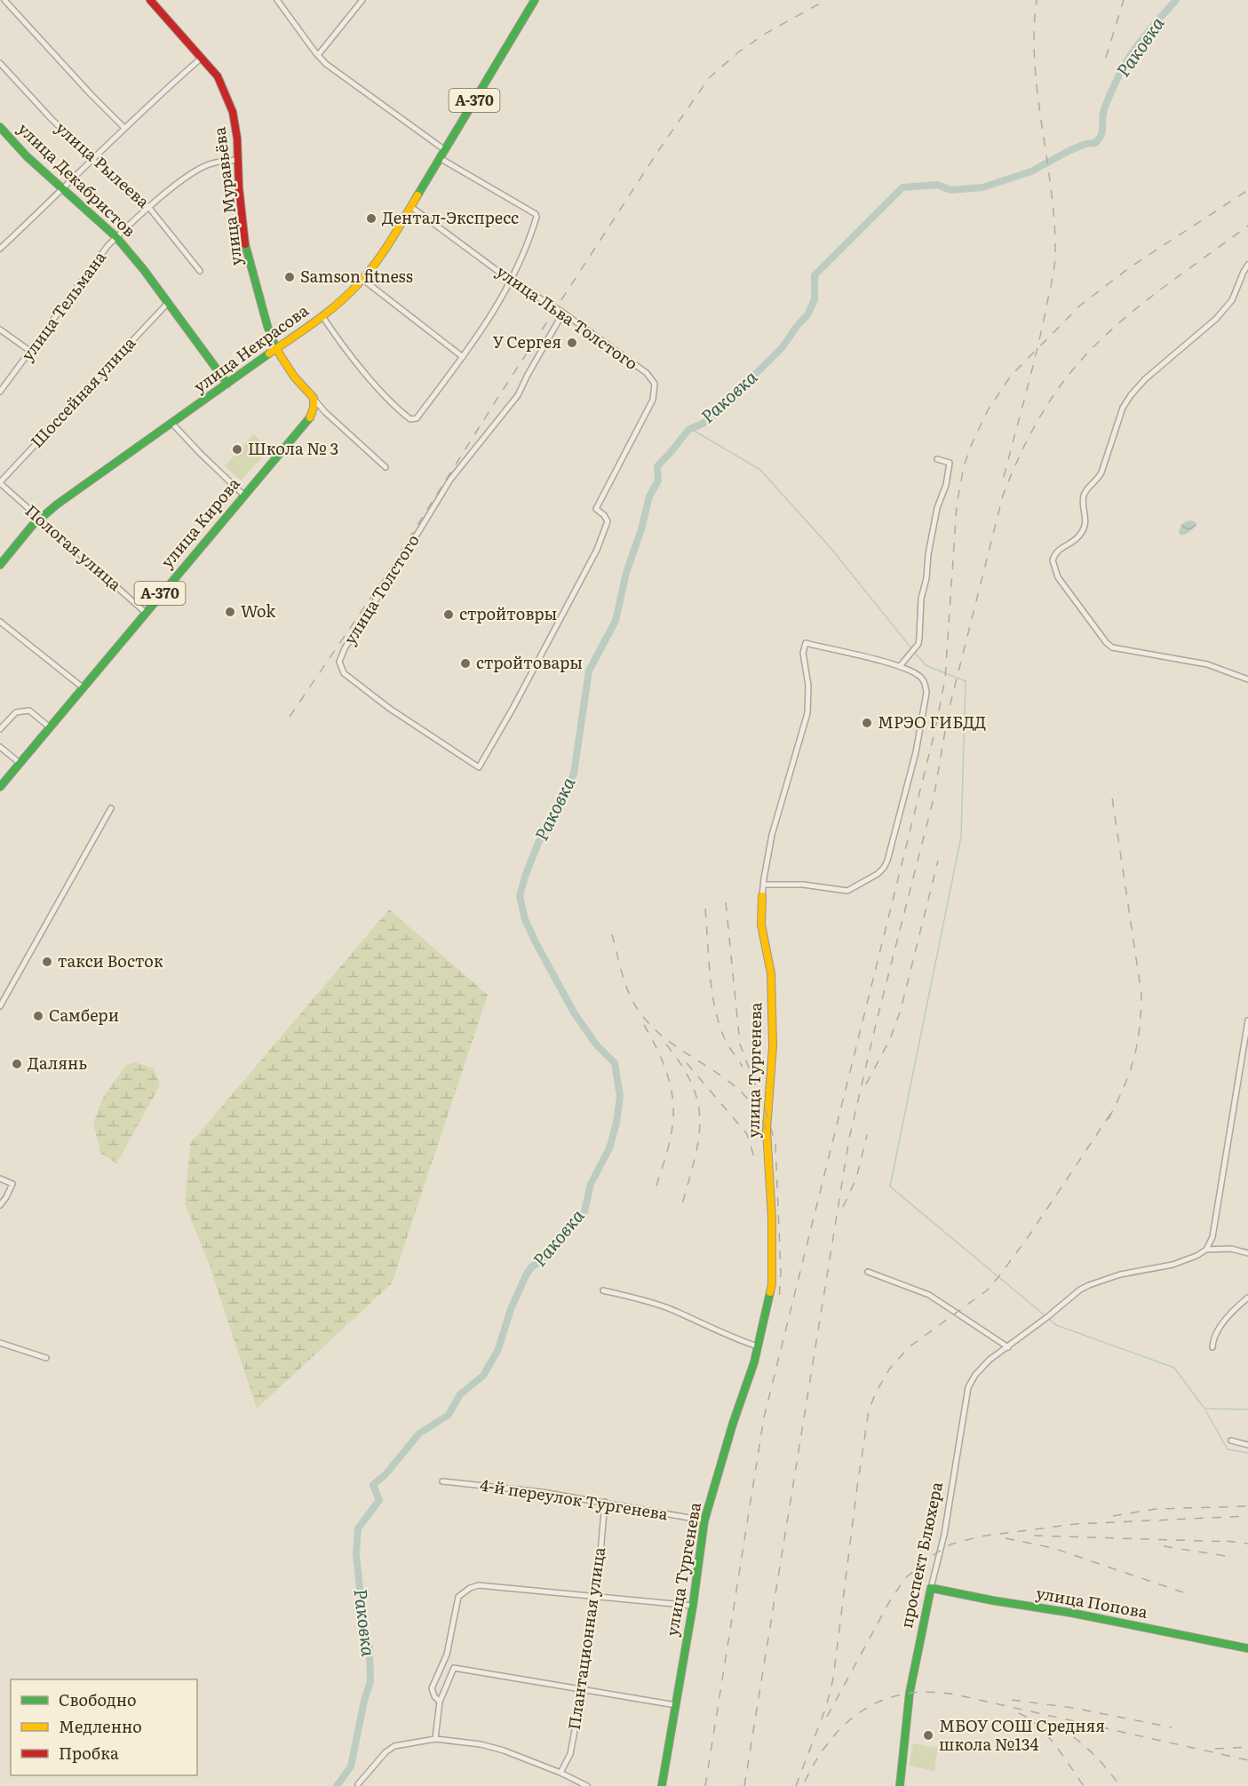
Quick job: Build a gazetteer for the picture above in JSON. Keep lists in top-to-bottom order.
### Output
{
  "streets": {
    "main road": [
      "А-370",
      "улица Декабристов",
      "улица Муравьёва",
      "улица Некрасова",
      "улица Кирова",
      "улица Тургенева",
      "проспект Блюхера",
      "улица Попова"
    ],
    "street": [
      "улица Рылеева",
      "улица Тельмана",
      "улица Льва Толстого",
      "Шоссейная улица",
      "Пологая улица",
      "улица Толстого",
      "4-й переулок Тургенева",
      "Плантационная улица"
    ]
  },
  "crossings": [
    ["улица Рылеева", "улица Тельмана"],
    ["улица Декабристов", "улица Тельмана"],
    ["улица Декабристов", "улица Некрасова"],
    ["улица Декабристов", "Шоссейная улица"],
    ["улица Муравьёва", "улица Тельмана"],
    ["улица Муравьёва", "улица Некрасова"],
    ["улица Муравьёва", "улица Кирова"],
    ["улица Льва Толстого", "улица Некрасова"],
    ["улица Льва Толстого", "улица Толстого"],
    ["улица Некрасова", "Пологая улица"],
    ["Шоссейная улица", "Пологая улица"],
    ["улица Кирова", "Пологая улица"],
    ["улица Тургенева", "4-й переулок Тургенева"],
    ["4-й переулок Тургенева", "Плантационная улица"],
    ["проспект Блюхера", "улица Попова"]
  ],
  "water": ["Раковка"],
  "places": [
    "Дентал-Экспресс",
    "Samson fitness",
    "У Сергея",
    "Школа № 3",
    "Wok",
    "стройтовры",
    "стройтовары",
    "МРЭО ГИБДД",
    "такси Восток",
    "Самбери",
    "Далянь",
    "МБОУ СОШ Средняя школа №134"
  ],
  "legend": ["Свободно", "Медленно", "Пробка"]
}
